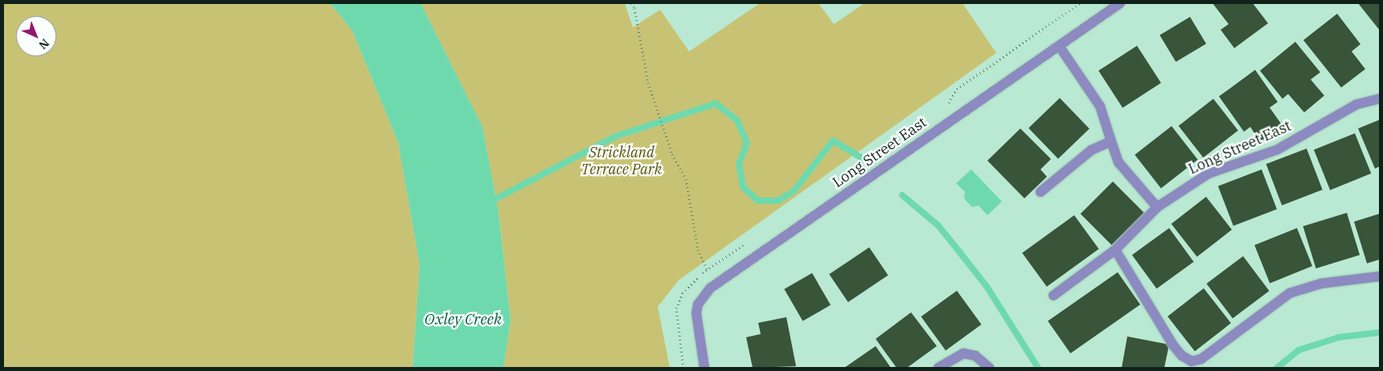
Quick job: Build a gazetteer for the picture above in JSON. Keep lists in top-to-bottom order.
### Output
{
  "streets": {
    "street": ["Long Street East"]
  },
  "water": ["Oxley Creek"],
  "parks": ["Strickland Terrace Park"],
  "north": "bottom right"
}
